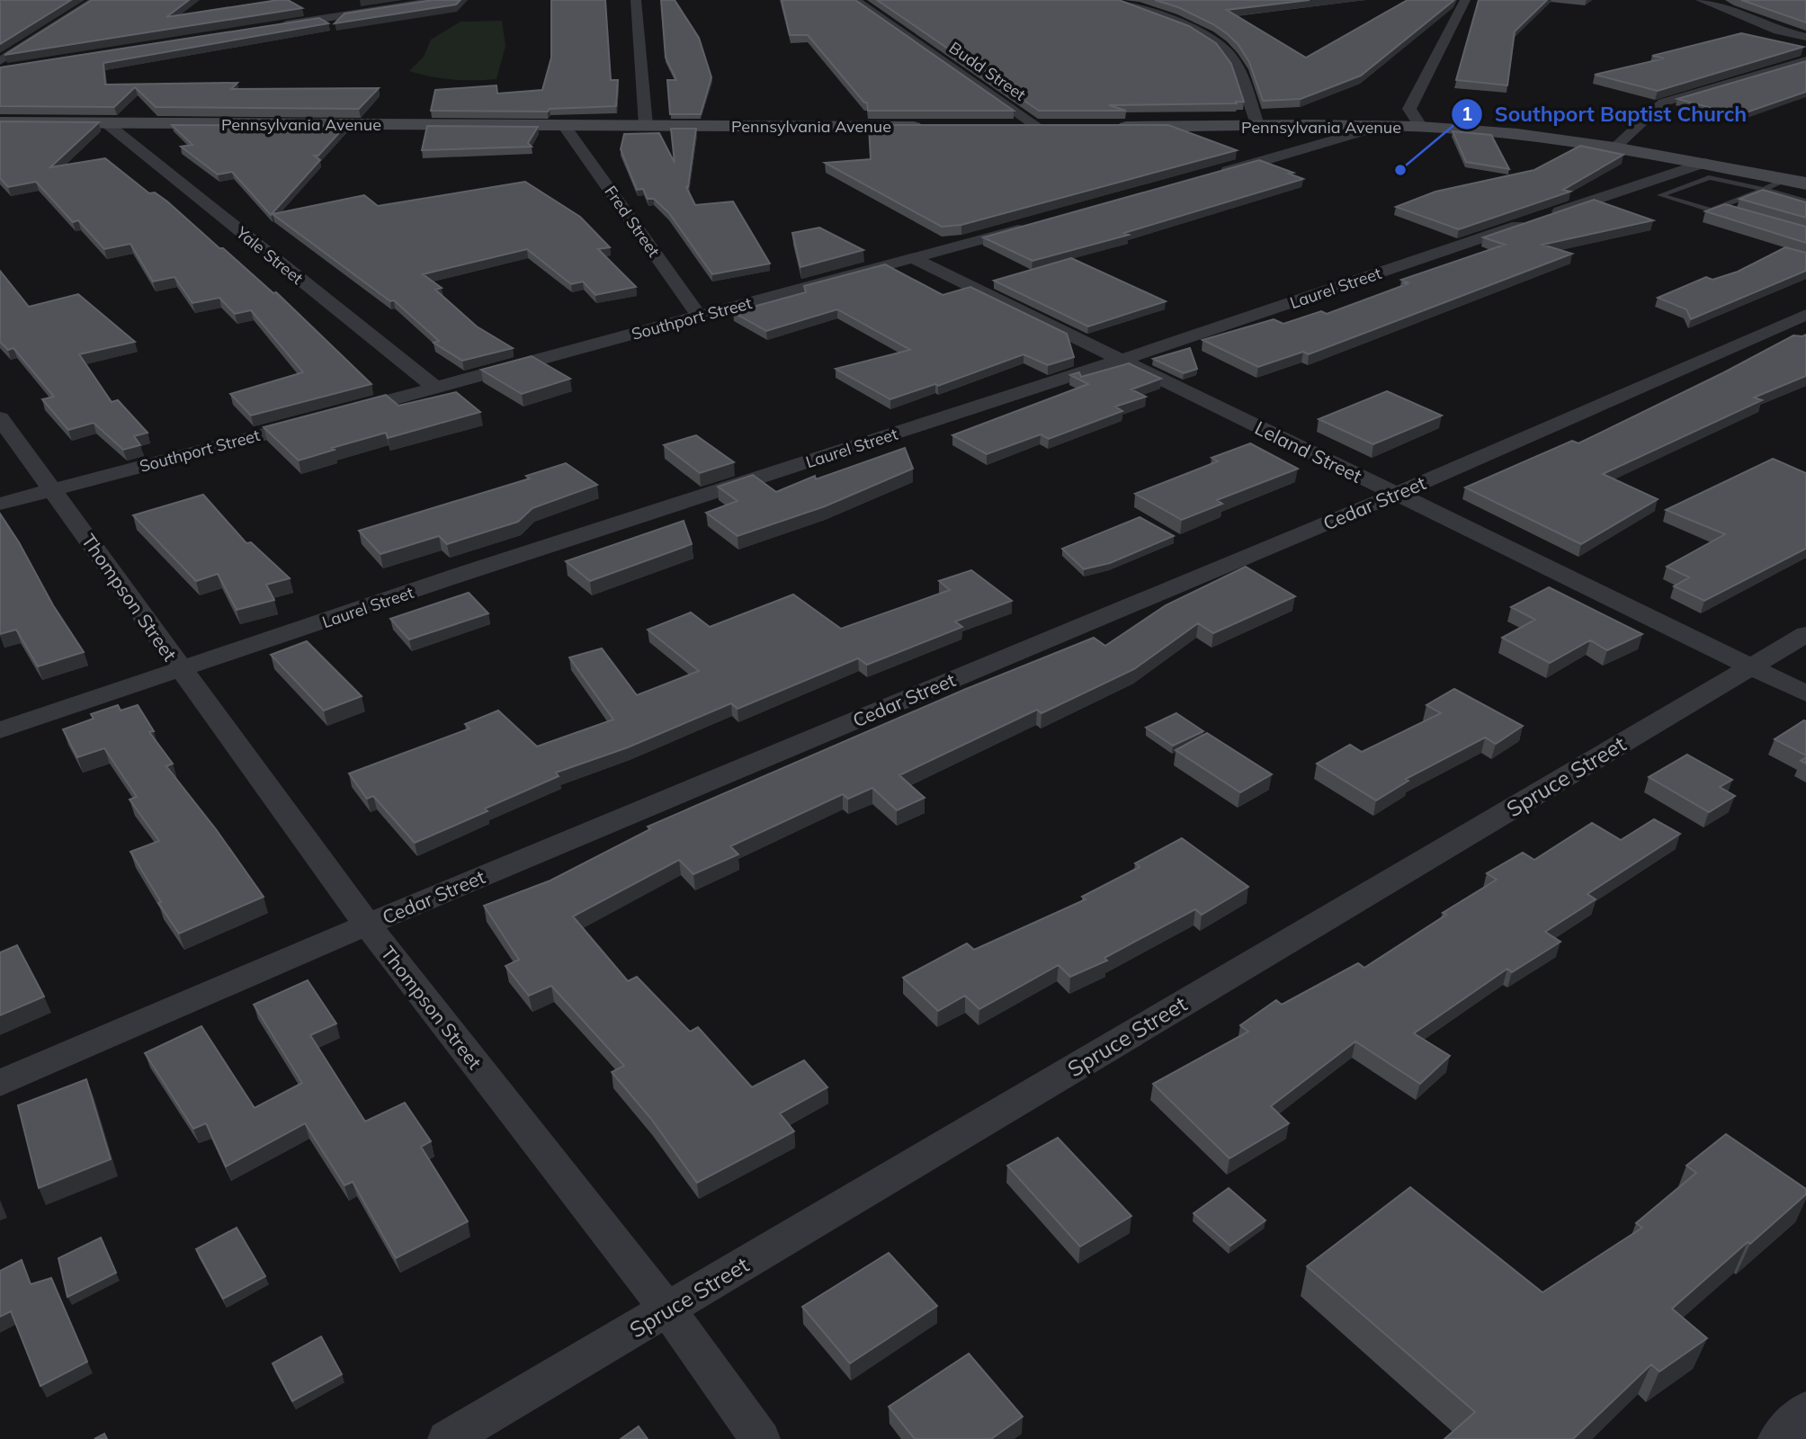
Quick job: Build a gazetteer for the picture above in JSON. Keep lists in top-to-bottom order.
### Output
{
  "streets": {
    "main road": ["Pennsylvania Avenue"],
    "street": [
      "Budd Street",
      "Fred Street",
      "Yale Street",
      "Laurel Street",
      "Southport Street",
      "Leland Street",
      "Cedar Street",
      "Thompson Street",
      "Spruce Street"
    ]
  },
  "crossings": [
    ["Pennsylvania Avenue", "Fred Street"],
    ["Pennsylvania Avenue", "Yale Street"],
    ["Pennsylvania Avenue", "Laurel Street"],
    ["Fred Street", "Southport Street"],
    ["Yale Street", "Southport Street"],
    ["Laurel Street", "Leland Street"],
    ["Laurel Street", "Thompson Street"],
    ["Southport Street", "Leland Street"],
    ["Southport Street", "Thompson Street"],
    ["Leland Street", "Cedar Street"],
    ["Leland Street", "Spruce Street"],
    ["Cedar Street", "Thompson Street"],
    ["Thompson Street", "Spruce Street"]
  ],
  "places": ["Southport Baptist Church"]
}
